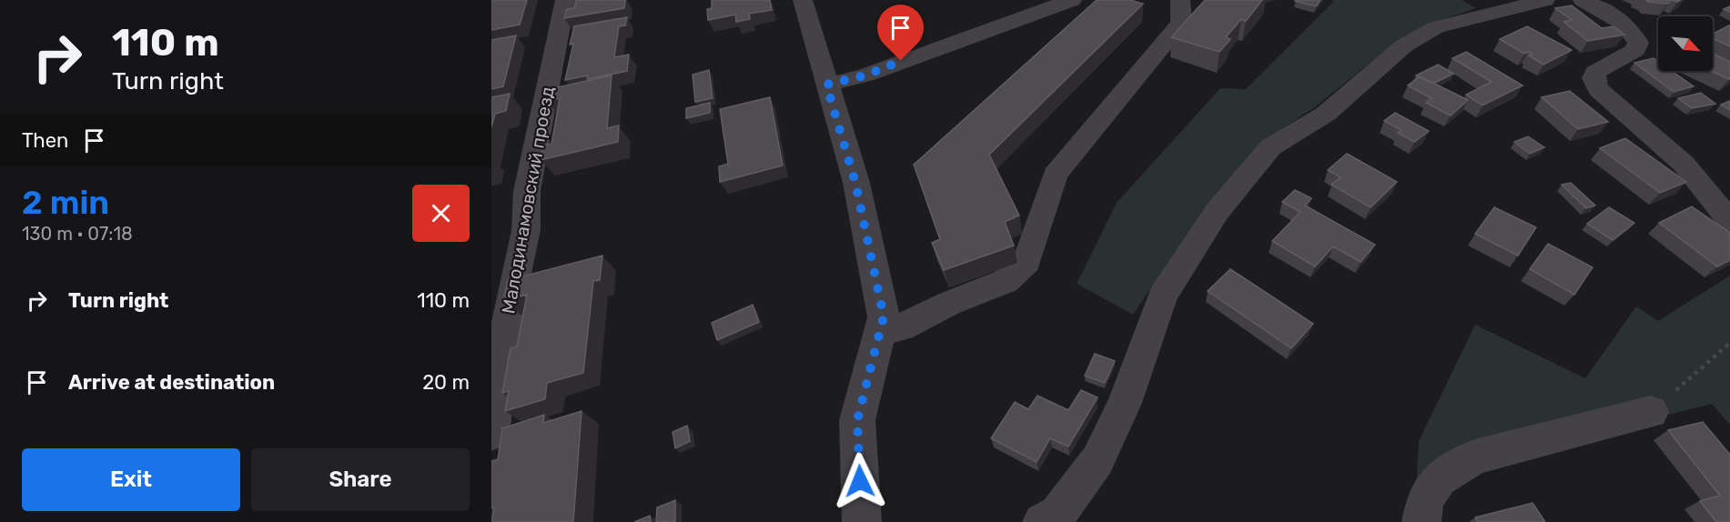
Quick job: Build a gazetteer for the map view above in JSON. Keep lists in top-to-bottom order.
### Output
{
  "streets": {
    "street": ["Малодинамовский проезд"]
  },
  "north": "bottom right",
  "page": {
    "turn": ["110 m", "Turn right"],
    "then": "Then",
    "heading": ["2 min", "130 m · 07:18"],
    "list": [
      {
        "name": "Turn right",
        "value": "110 m"
      },
      {
        "name": "Arrive at destination",
        "value": "20 m"
      }
    ],
    "buttons": ["Exit", "Share"]
  }
}
